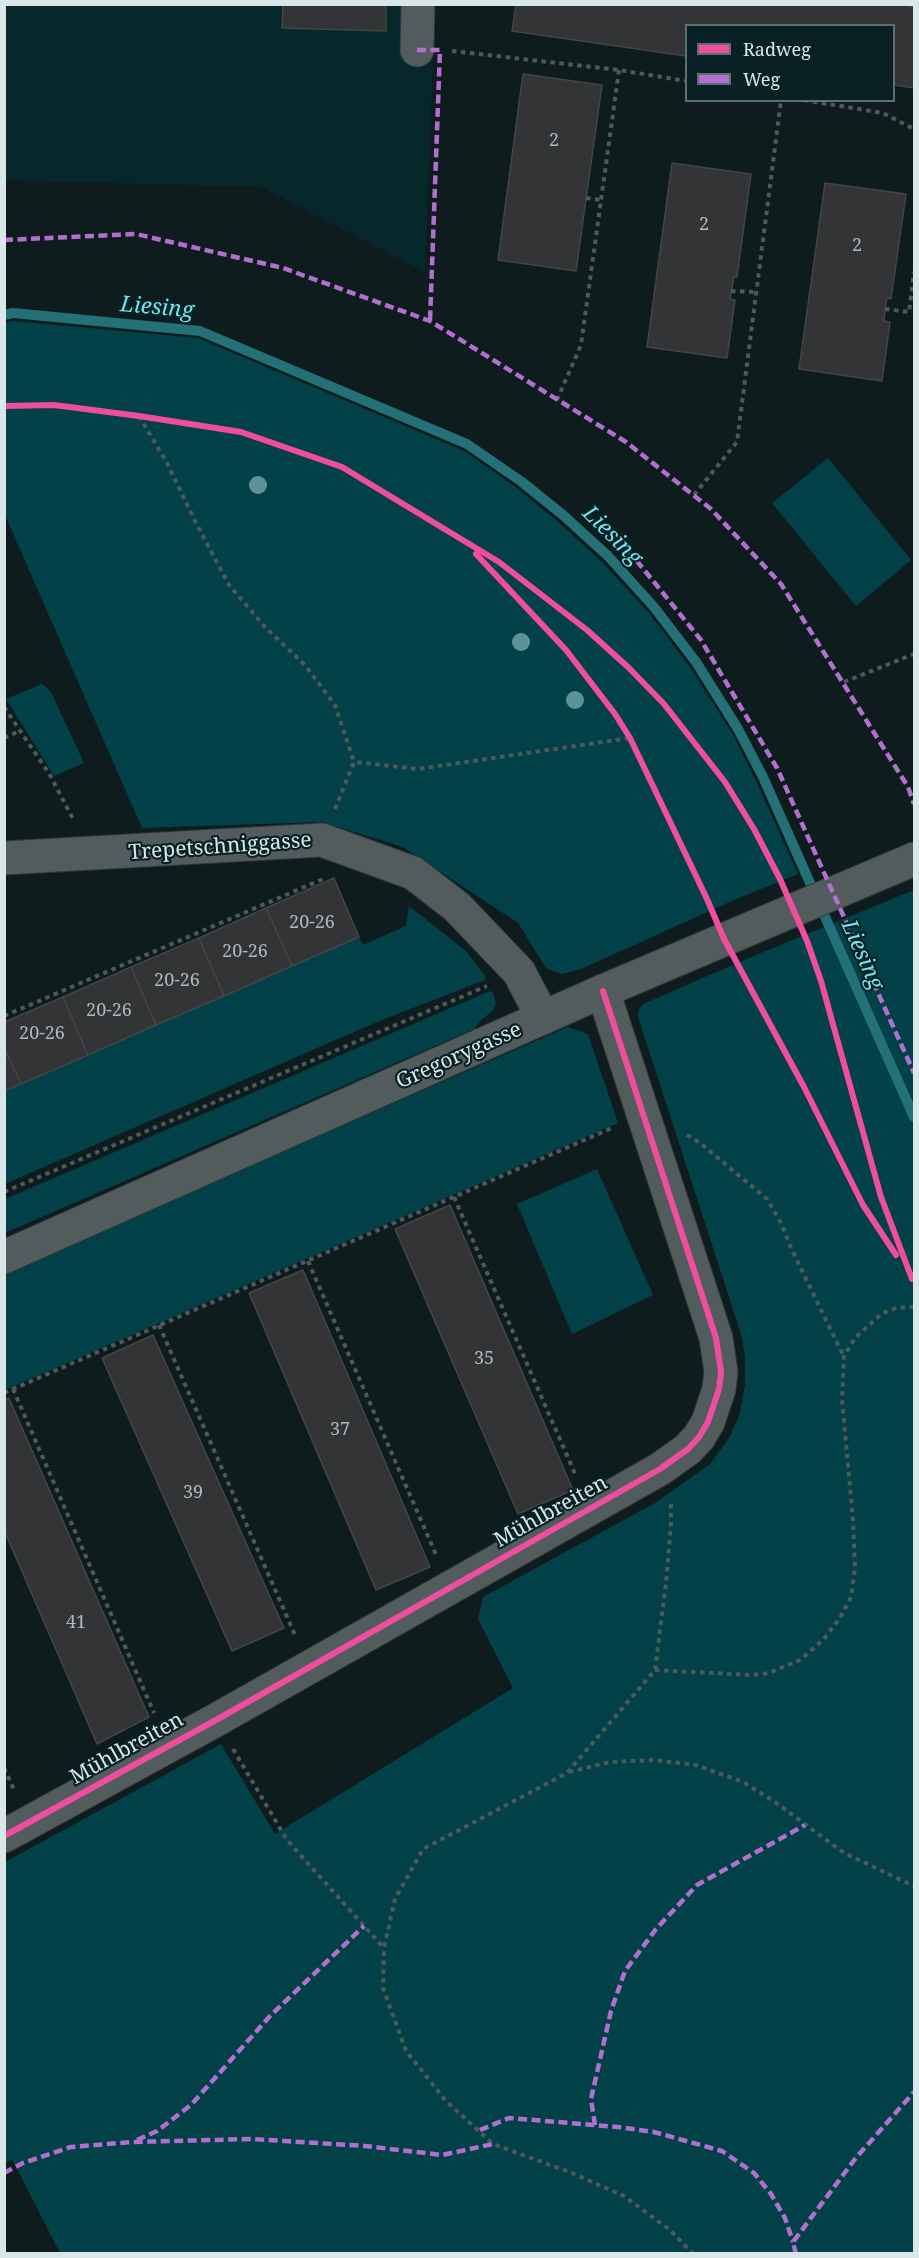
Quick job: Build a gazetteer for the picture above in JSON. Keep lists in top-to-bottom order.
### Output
{
  "streets": {
    "street": ["Trepetschniggasse", "Gregorygasse", "Mühlbreiten"]
  },
  "crossings": [
    ["Trepetschniggasse", "Gregorygasse"],
    ["Gregorygasse", "Mühlbreiten"]
  ],
  "water": ["Liesing"],
  "house_numbers": [
    "2",
    "2",
    "2",
    "20-26",
    "20-26",
    "20-26",
    "20-26",
    "20-26",
    "35",
    "37",
    "39",
    "41"
  ],
  "legend": ["Radweg", "Weg"]
}
